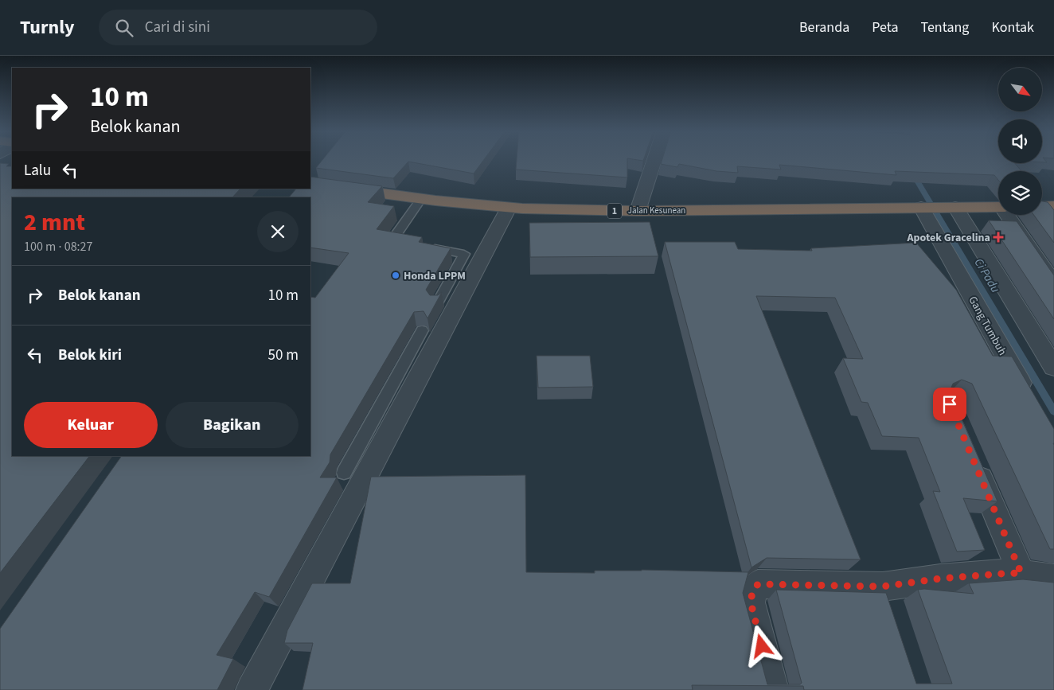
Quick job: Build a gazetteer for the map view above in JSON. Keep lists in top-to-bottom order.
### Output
{
  "streets": {
    "highway": ["Jalan Kesunean", "1"],
    "street": ["Gang Tumbuh"]
  },
  "crossings": [
    ["Jalan Kesunean", "Gang Tumbuh"]
  ],
  "water": ["Ci Padu"],
  "places": {
    "health": ["Apotek Gracelina"],
    "other": ["Honda LPPM"]
  },
  "north": "bottom right",
  "page": {
    "header": "Turnly",
    "search": "Cari di sini",
    "nav": [
      "Beranda",
      "Peta",
      "Tentang",
      "Kontak"
    ],
    "turn": ["10 m", "Belok kanan"],
    "then": "Lalu",
    "heading": ["2 mnt", "100 m · 08:27"],
    "list": [
      {
        "name": "Belok kanan",
        "value": "10 m"
      },
      {
        "name": "Belok kiri",
        "value": "50 m"
      }
    ],
    "buttons": ["Keluar", "Bagikan"]
  }
}
